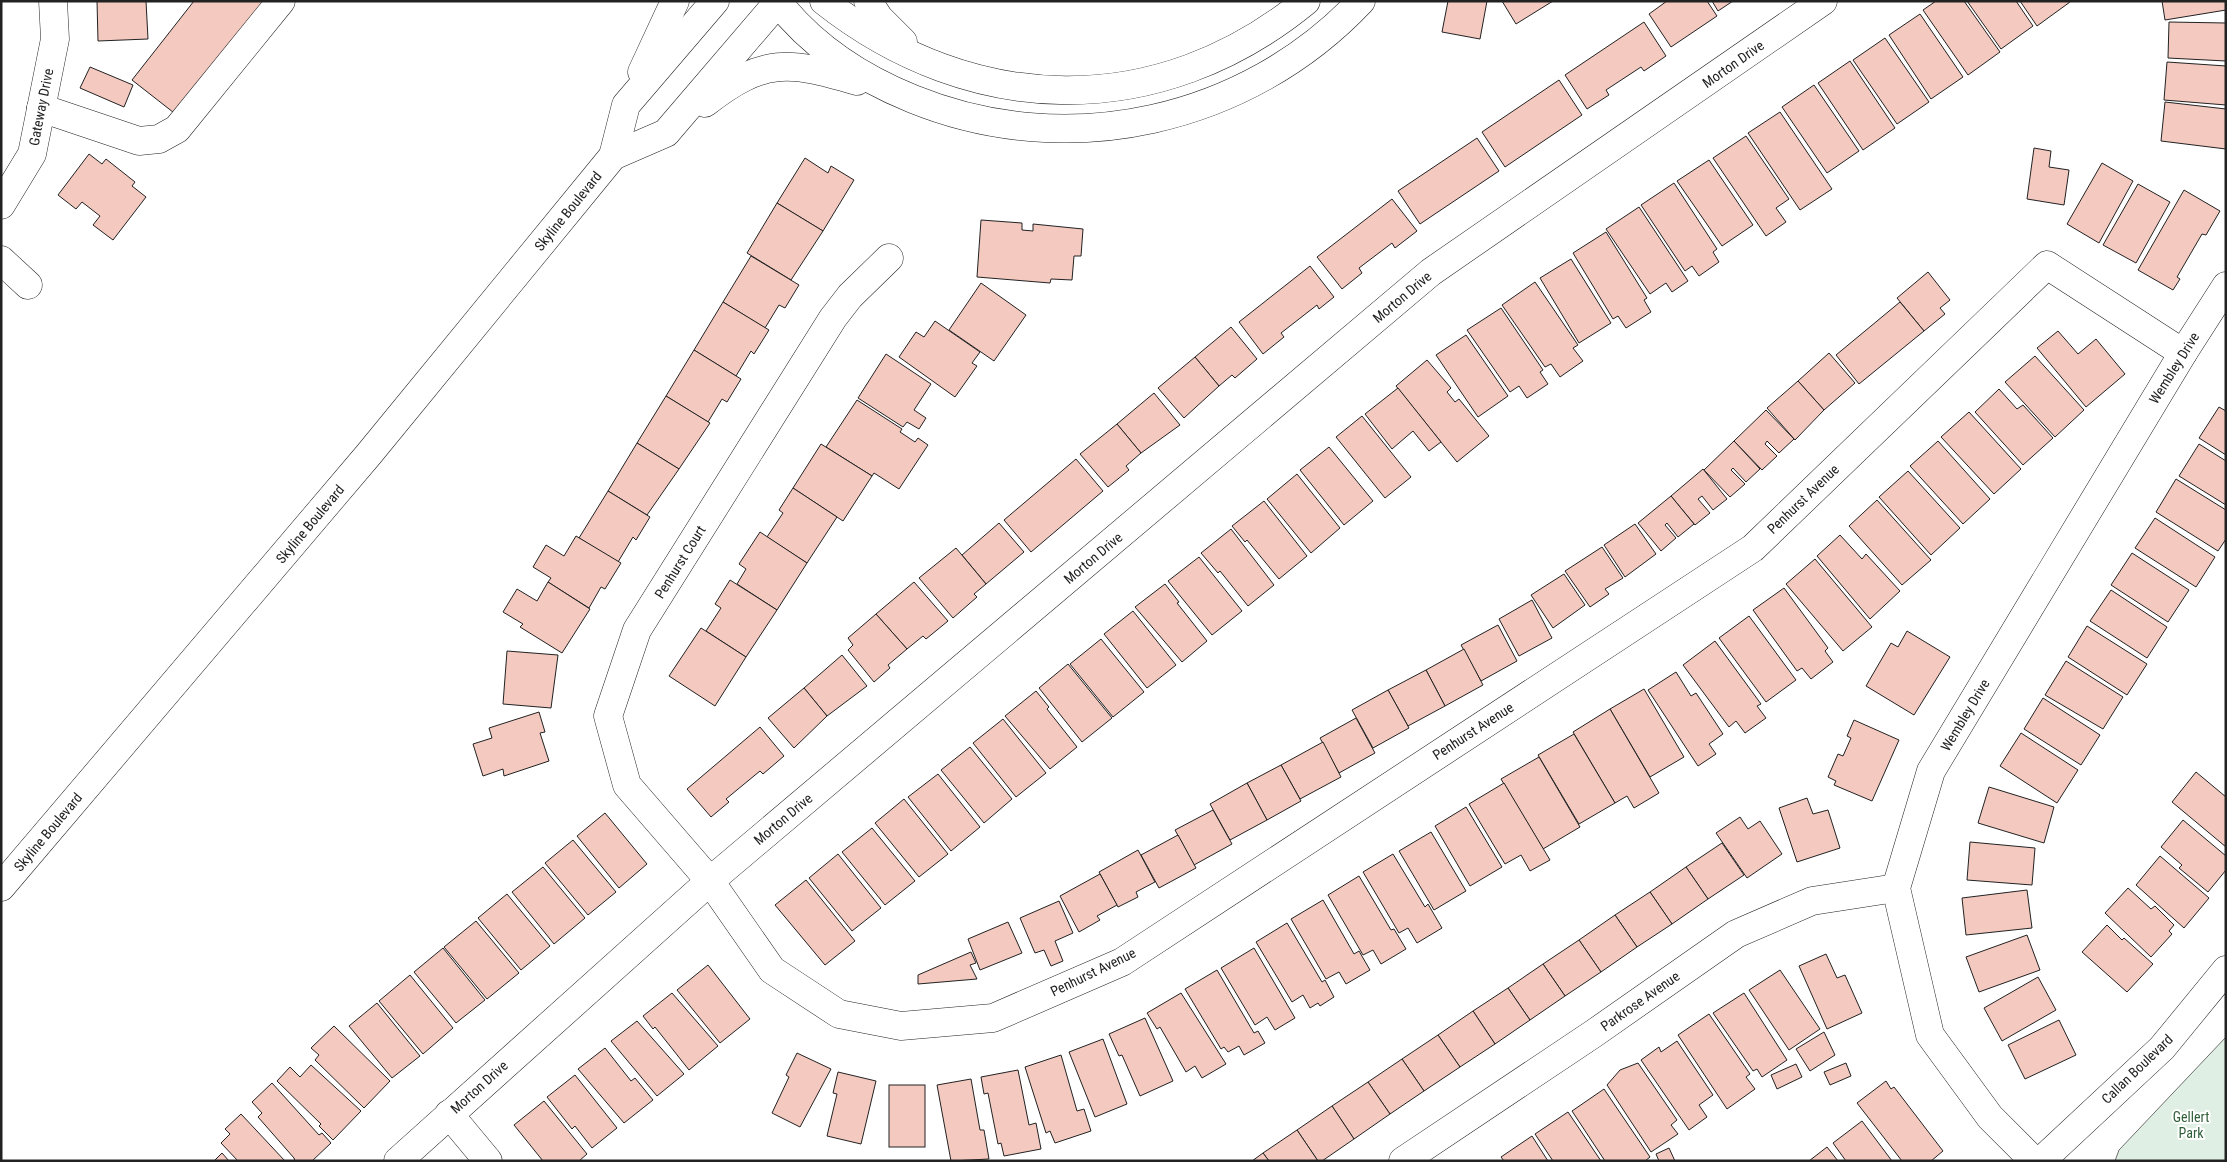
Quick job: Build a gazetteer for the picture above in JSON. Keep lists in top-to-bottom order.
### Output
{
  "streets": {
    "street": [
      "Morton Drive",
      "Gateway Drive",
      "Skyline Boulevard",
      "Wembley Drive",
      "Penhurst Avenue",
      "Penhurst Court",
      "Parkrose Avenue",
      "Callan Boulevard"
    ]
  },
  "crossings": [
    ["Morton Drive", "Penhurst Avenue"],
    ["Morton Drive", "Penhurst Court"],
    ["Wembley Drive", "Penhurst Avenue"],
    ["Wembley Drive", "Parkrose Avenue"],
    ["Penhurst Avenue", "Penhurst Court"]
  ],
  "parks": ["Gellert Park"]
}
